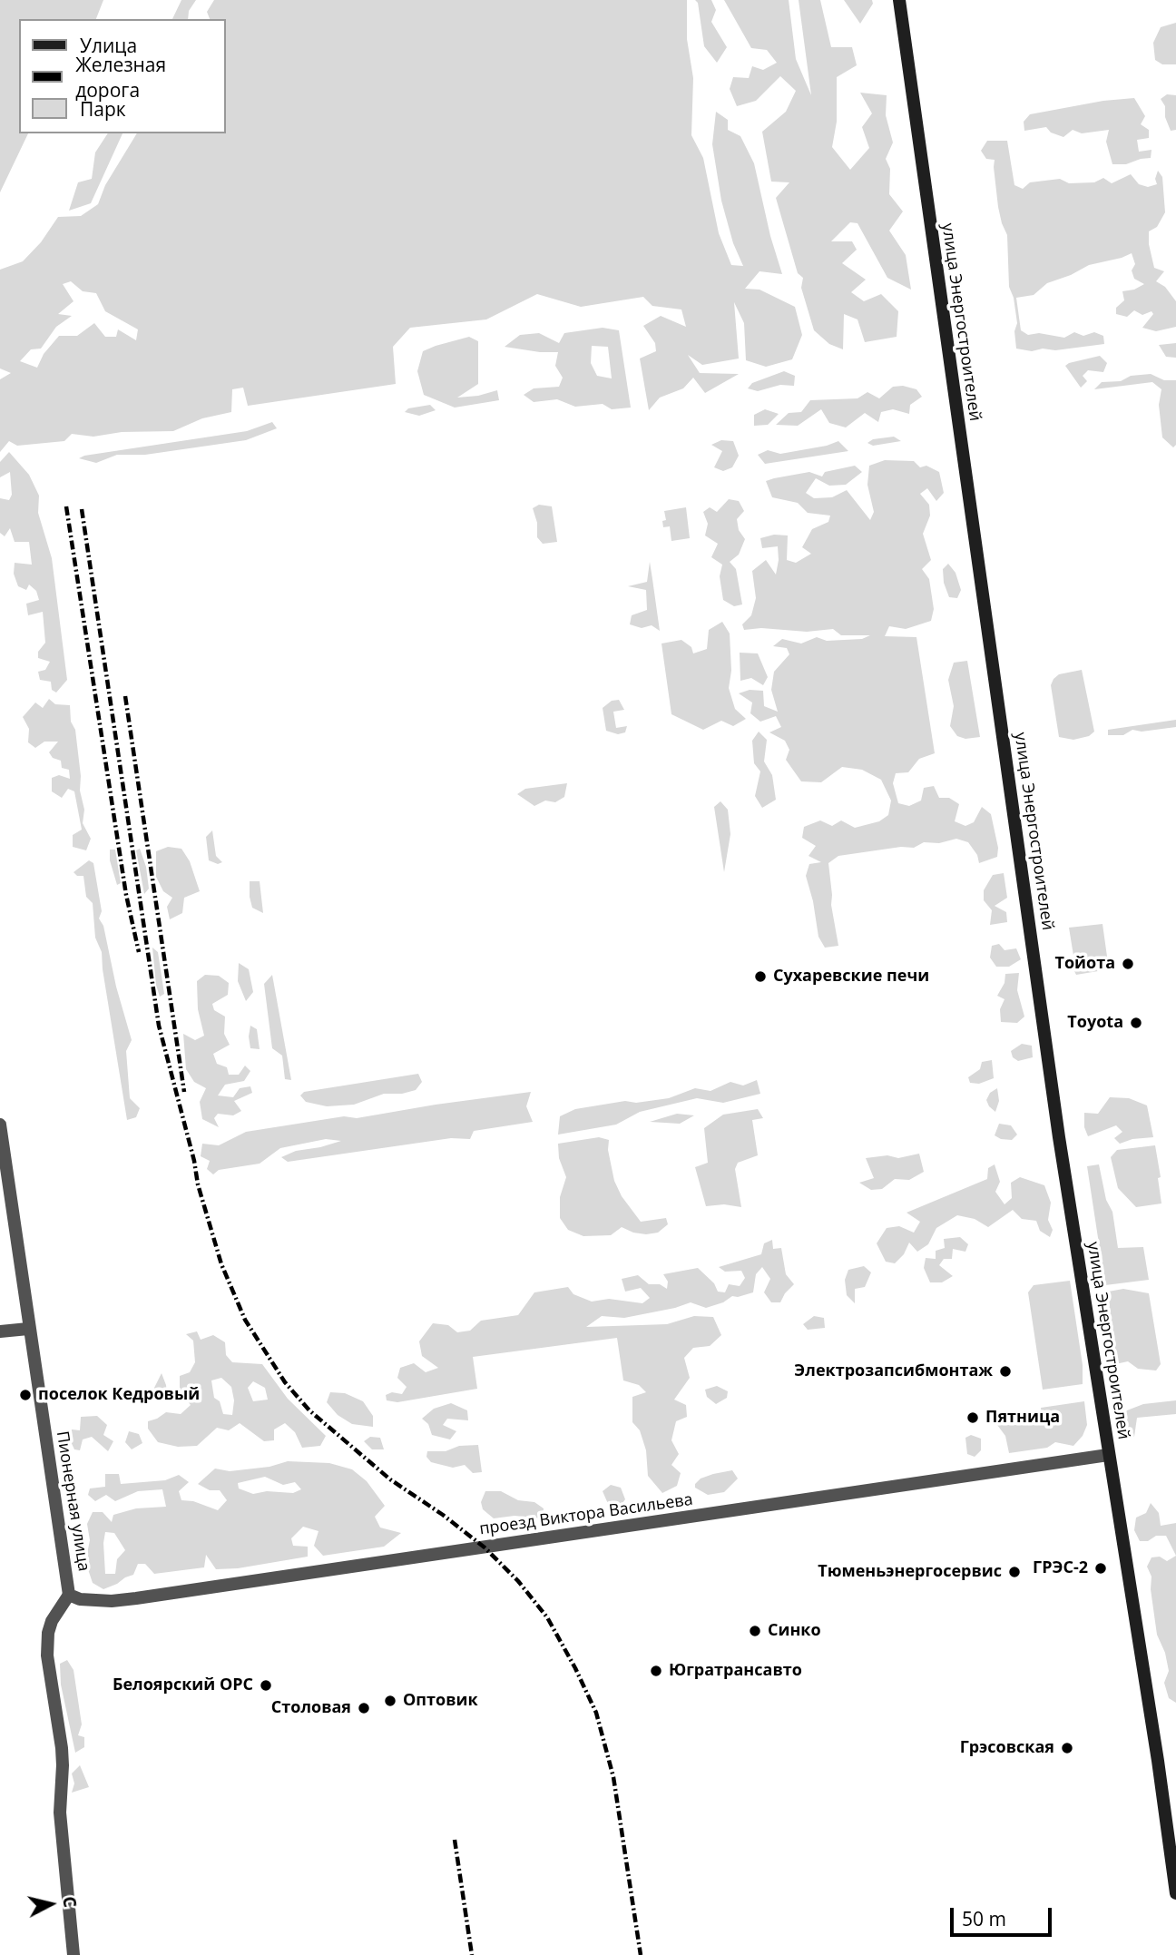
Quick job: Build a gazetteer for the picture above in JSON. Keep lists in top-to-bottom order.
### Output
{
  "streets": {
    "main road": ["улица Энергостроителей"],
    "street": ["Пионерная улица", "проезд Виктора Васильева"]
  },
  "crossings": [
    ["улица Энергостроителей", "проезд Виктора Васильева"],
    ["Пионерная улица", "проезд Виктора Васильева"]
  ],
  "places": [
    "Тойота",
    "Сухаревские печи",
    "Toyota",
    "Электрозапсибмонтаж",
    "поселок Кедровый",
    "Пятница",
    "ГРЭС-2",
    "Тюменьэнергосервис",
    "Синко",
    "Югратрансавто",
    "Белоярский ОРС",
    "Оптовик",
    "Столовая",
    "Грэсовская"
  ],
  "legend": ["Улица", "Железная дорога", "Парк"],
  "scale_bar": "50 m",
  "north": "right"
}
